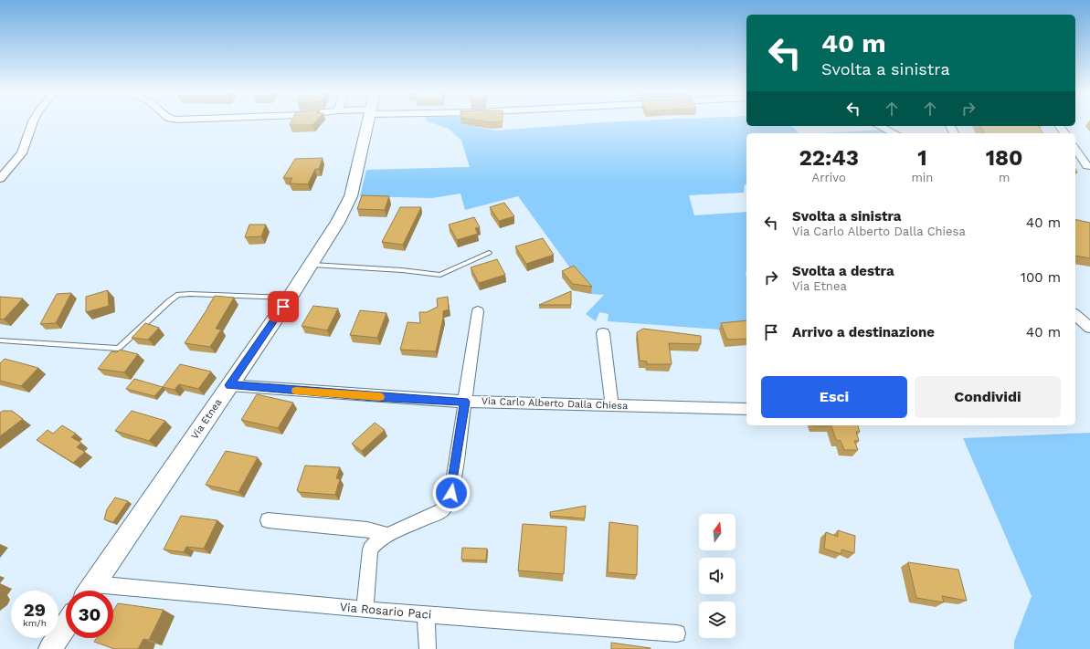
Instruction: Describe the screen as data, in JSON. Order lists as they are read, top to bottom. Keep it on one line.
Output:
{"streets":{"main road":["Via Etnea"],"street":["Via Carlo Alberto Dalla Chiesa","Via Rosario Paci"]},"crossings":[["Via Carlo Alberto Dalla Chiesa","Via Etnea"]],"north":"top","page":{"turn":["40 m","Svolta a sinistra"],"eta":["22:43","Arrivo","1","min","180","m"],"list":[{"name":"Svolta a sinistra","note":"Via Carlo Alberto Dalla Chiesa","value":"40 m"},{"name":"Svolta a destra","note":"Via Etnea","value":"100 m"},{"name":"Arrivo a destinazione","value":"40 m"}],"buttons":["Esci","Condividi"],"speed":"29 km/h","limit":"30"}}
